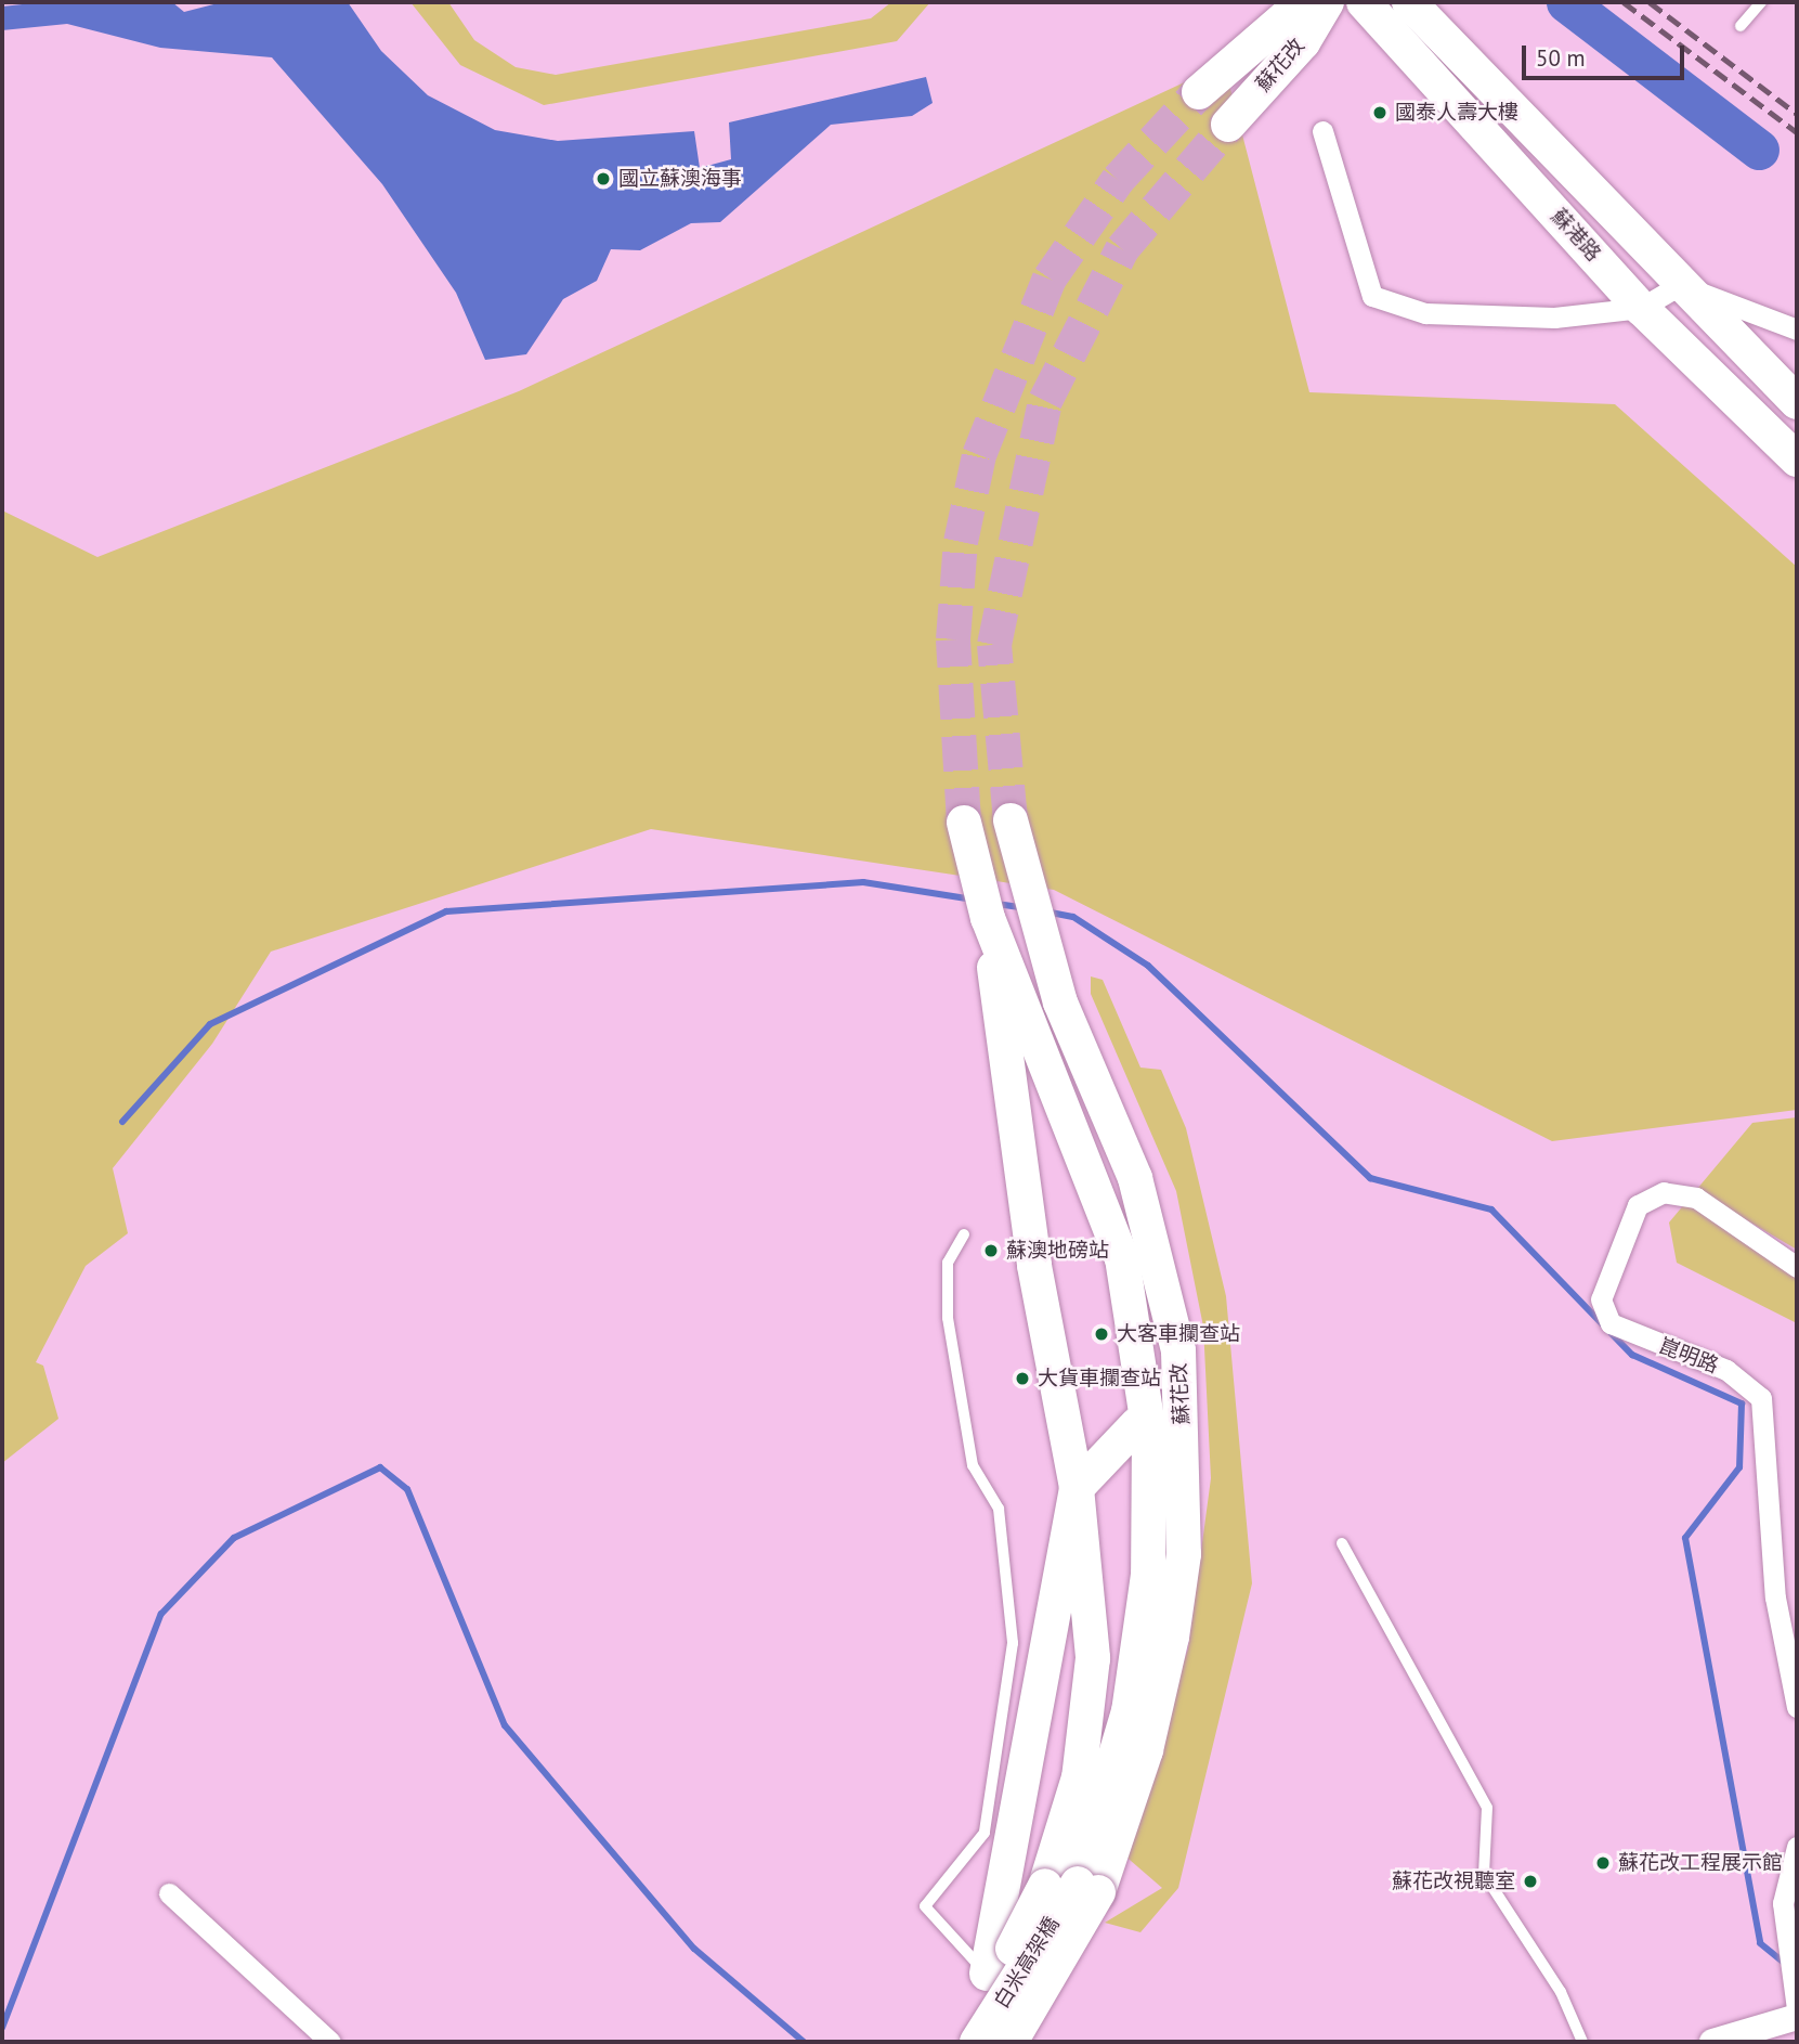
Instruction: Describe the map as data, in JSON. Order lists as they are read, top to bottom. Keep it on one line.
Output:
{"streets":{"main road":["蘇花改","蘇港路","白米高架橋"],"street":["崑明路"]},"crossings":[["蘇花改","白米高架橋"]],"places":["國泰人壽大樓","國立蘇澳海事","蘇澳地磅站","大客車攔查站","大貨車攔查站","蘇花改工程展示館","蘇花改視聽室"],"scale_bar":"50 m"}
